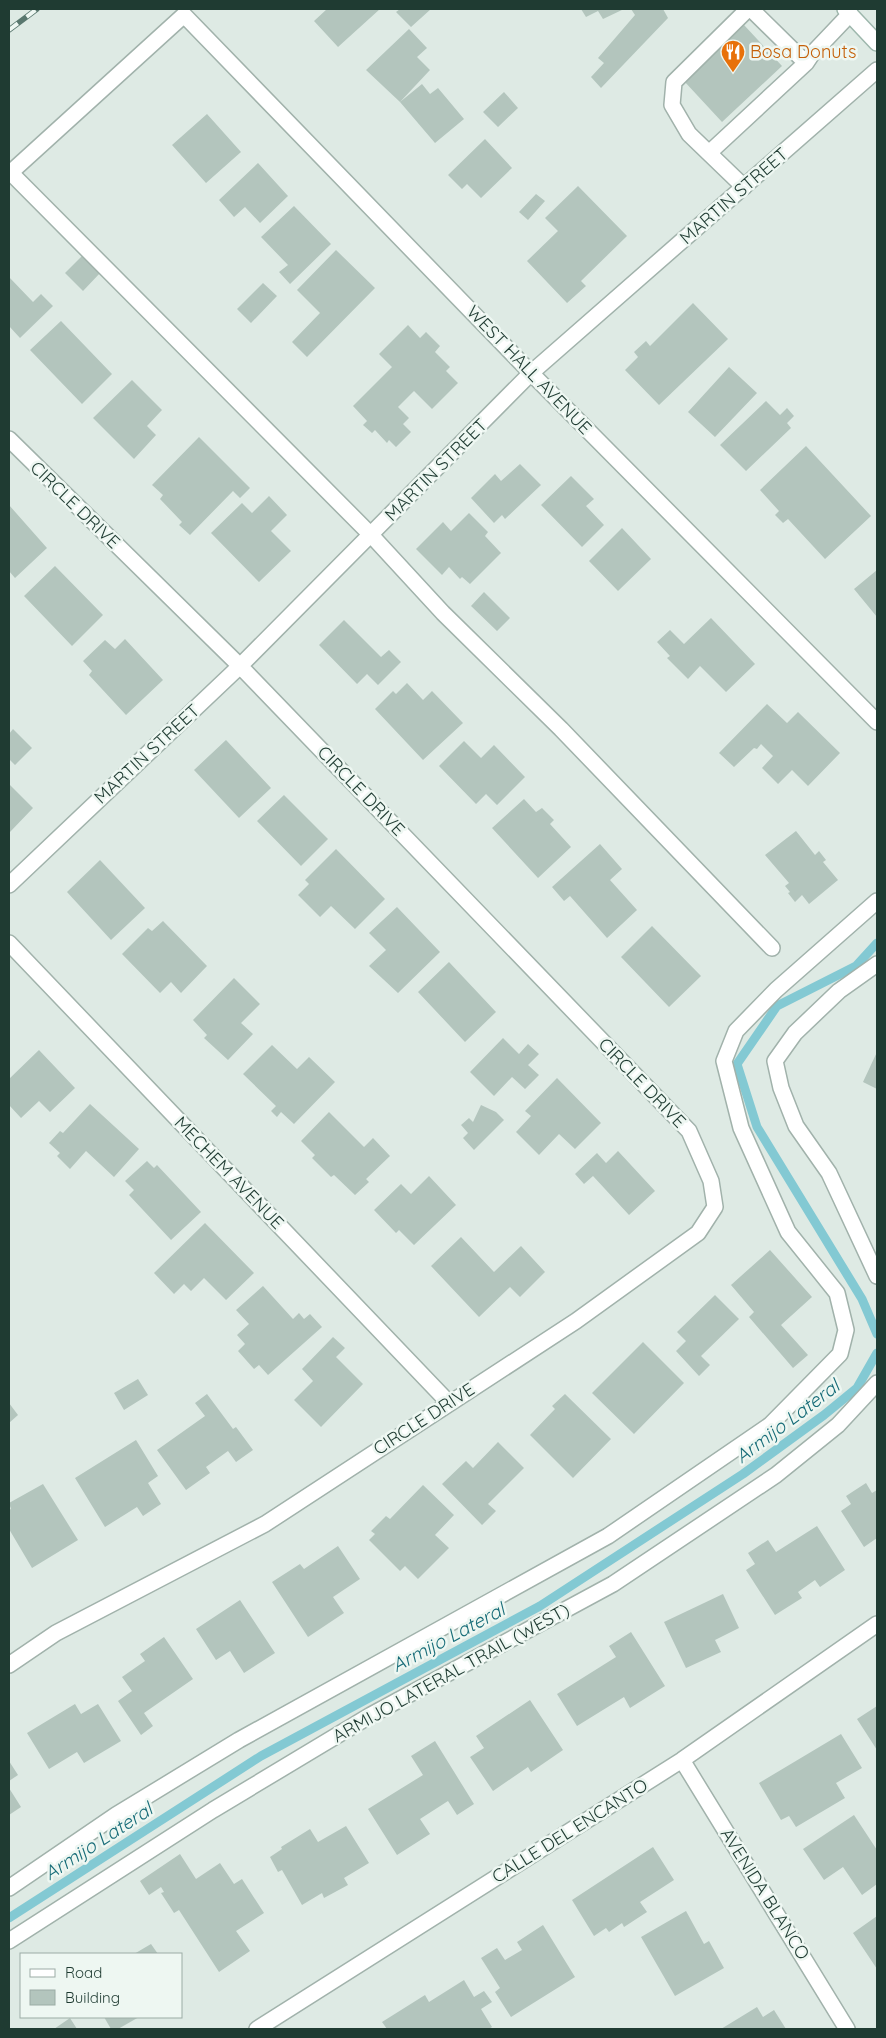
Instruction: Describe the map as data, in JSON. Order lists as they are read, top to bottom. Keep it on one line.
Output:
{"streets":{"street":["MARTIN STREET","WEST HALL AVENUE","CIRCLE DRIVE","MECHEM AVENUE","ARMIJO LATERAL TRAIL (WEST)","CALLE DEL ENCANTO","AVENIDA BLANCO"]},"crossings":[["MARTIN STREET","WEST HALL AVENUE"],["MARTIN STREET","CIRCLE DRIVE"],["CIRCLE DRIVE","MECHEM AVENUE"],["CALLE DEL ENCANTO","AVENIDA BLANCO"]],"water":["Armijo Lateral"],"places":{"restaurant":["Bosa Donuts"]},"legend":["Road","Building"]}
